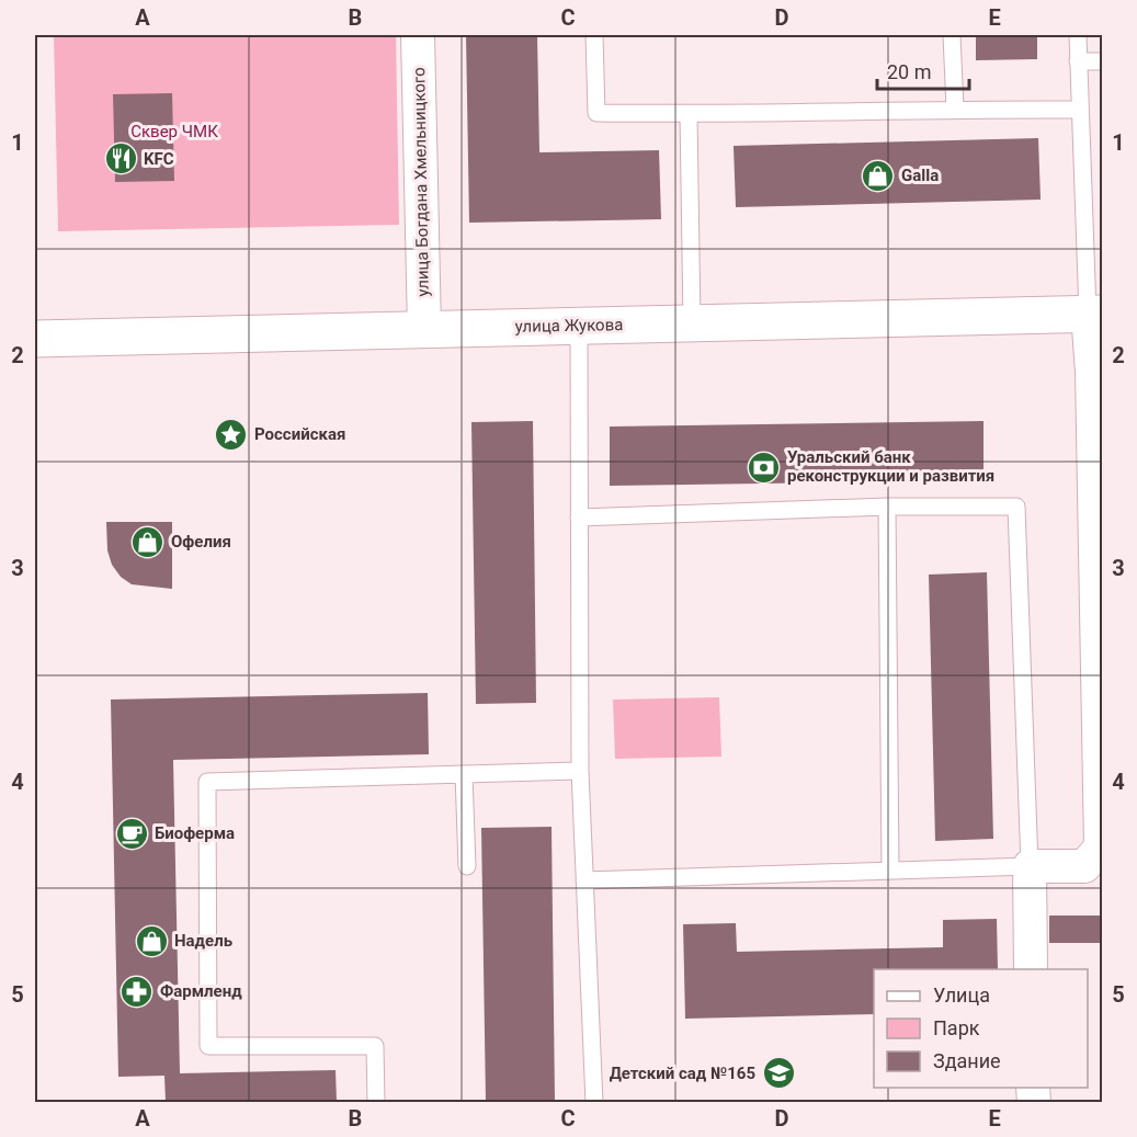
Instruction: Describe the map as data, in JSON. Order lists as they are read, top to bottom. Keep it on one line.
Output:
{"streets":{"main road":["улица Жукова"],"street":["улица Богдана Хмельницкого"]},"crossings":[["улица Богдана Хмельницкого","улица Жукова"]],"parks":["Сквер ЧМК"],"places":{"restaurant":["KFC"],"shop":["Galla","Офелия","Надель"],"place":["Российская"],"bank":["Уральский банк реконструкции и развития"],"cafe":["Биоферма"],"pharmacy":["Фармленд"],"school or university":["Детский сад №165"]},"legend":["Улица","Парк","Здание"],"scale_bar":"20 m","grid":{"columns":["A","B","C","D","E"],"rows":["1","2","3","4","5"]}}
